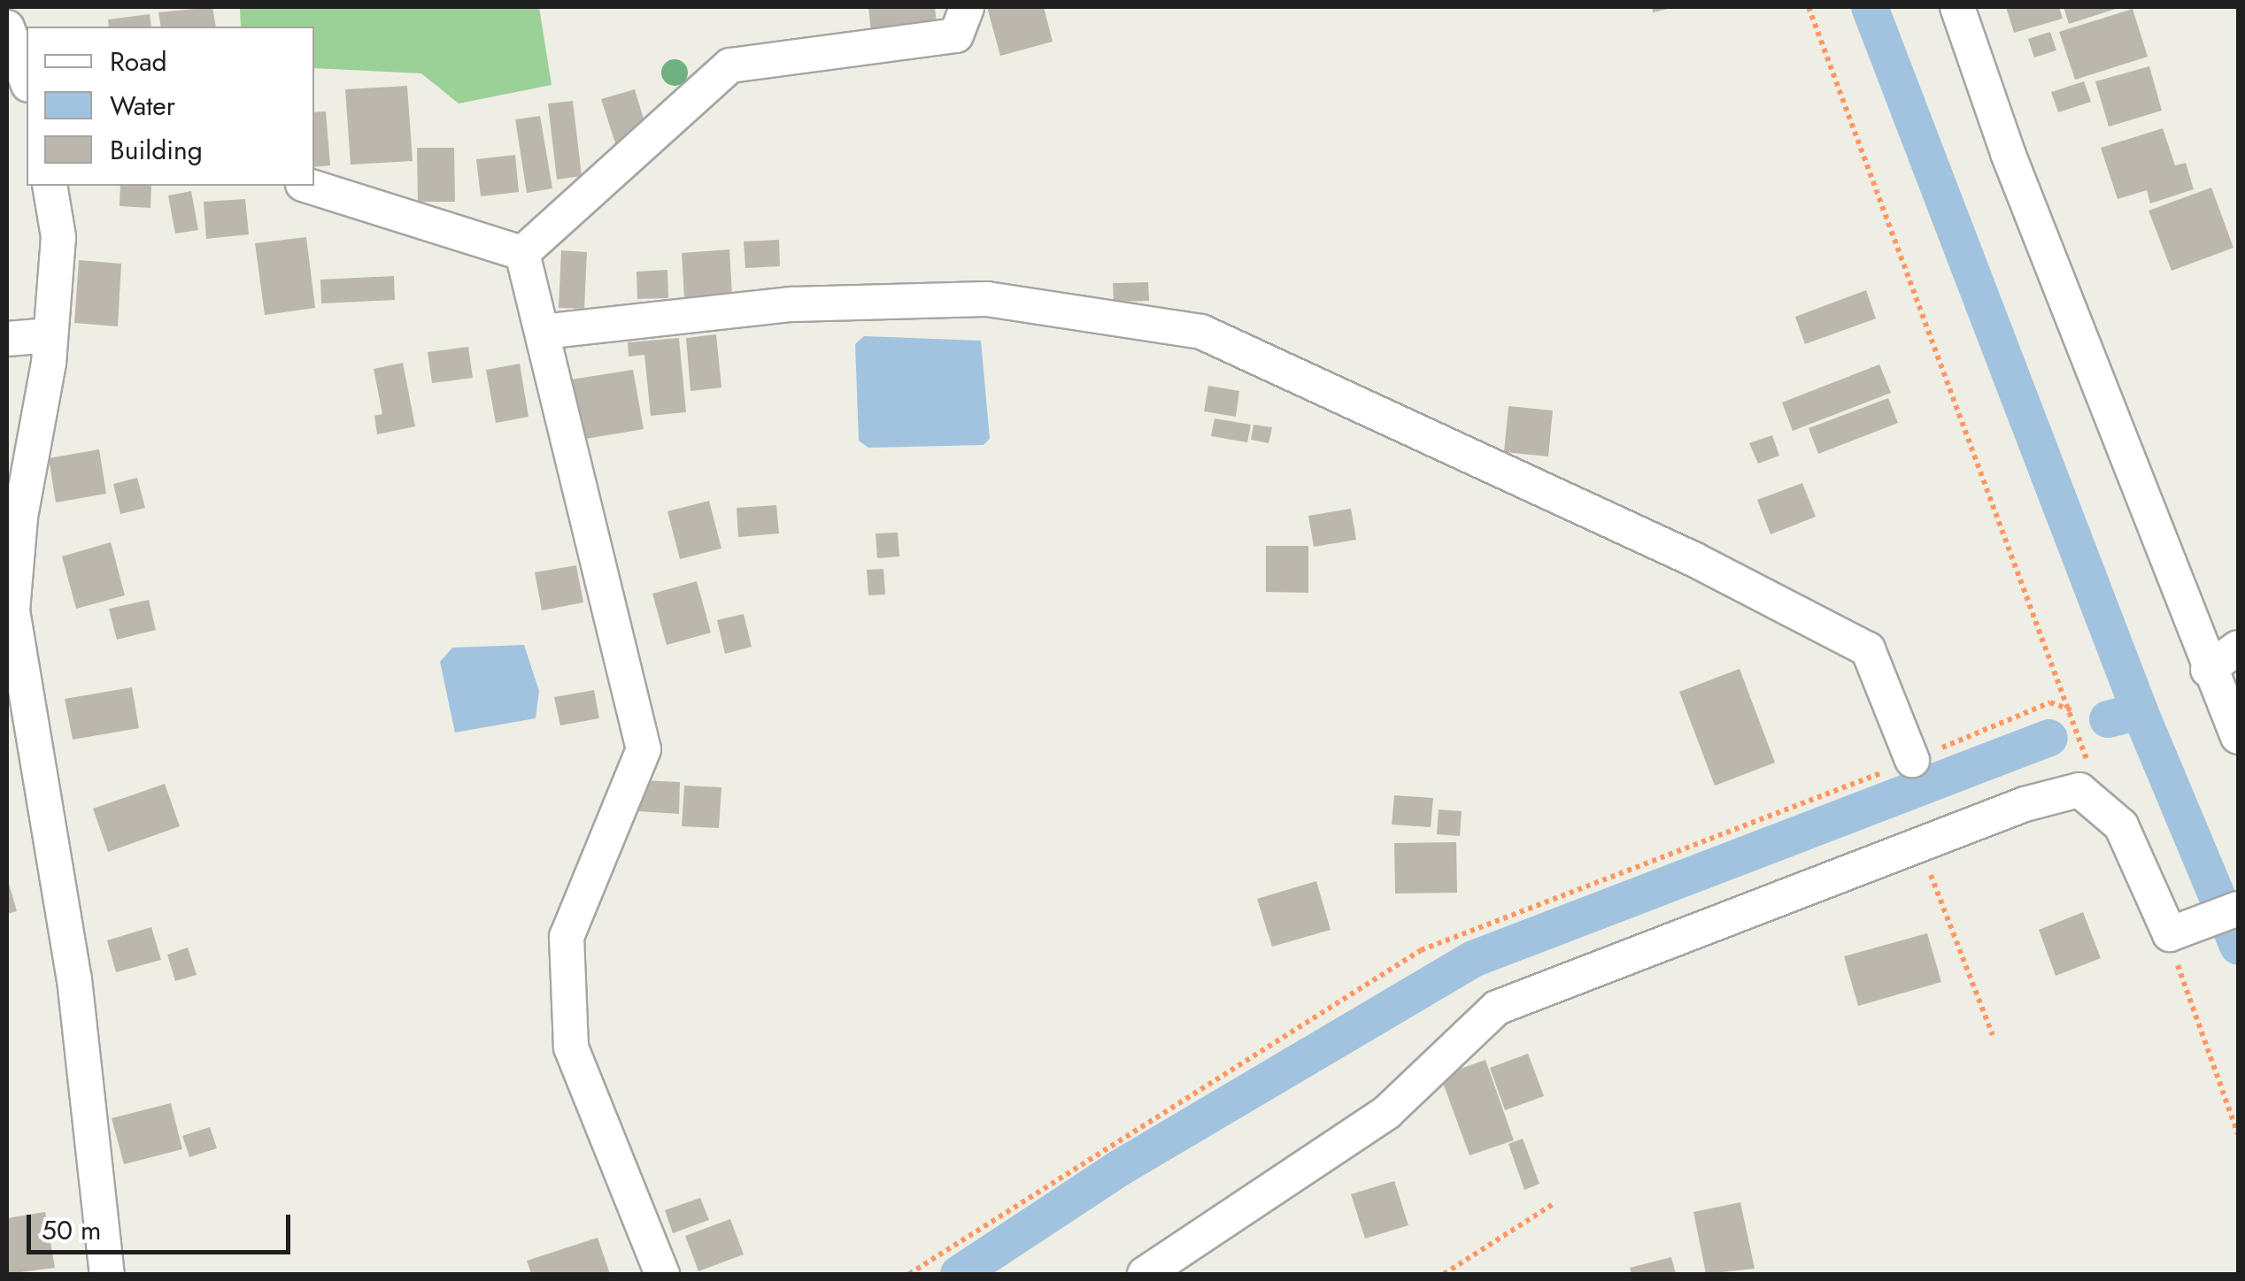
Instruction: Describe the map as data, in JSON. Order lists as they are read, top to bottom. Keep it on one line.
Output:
{"legend":["Road","Water","Building"],"scale_bar":"50 m"}
